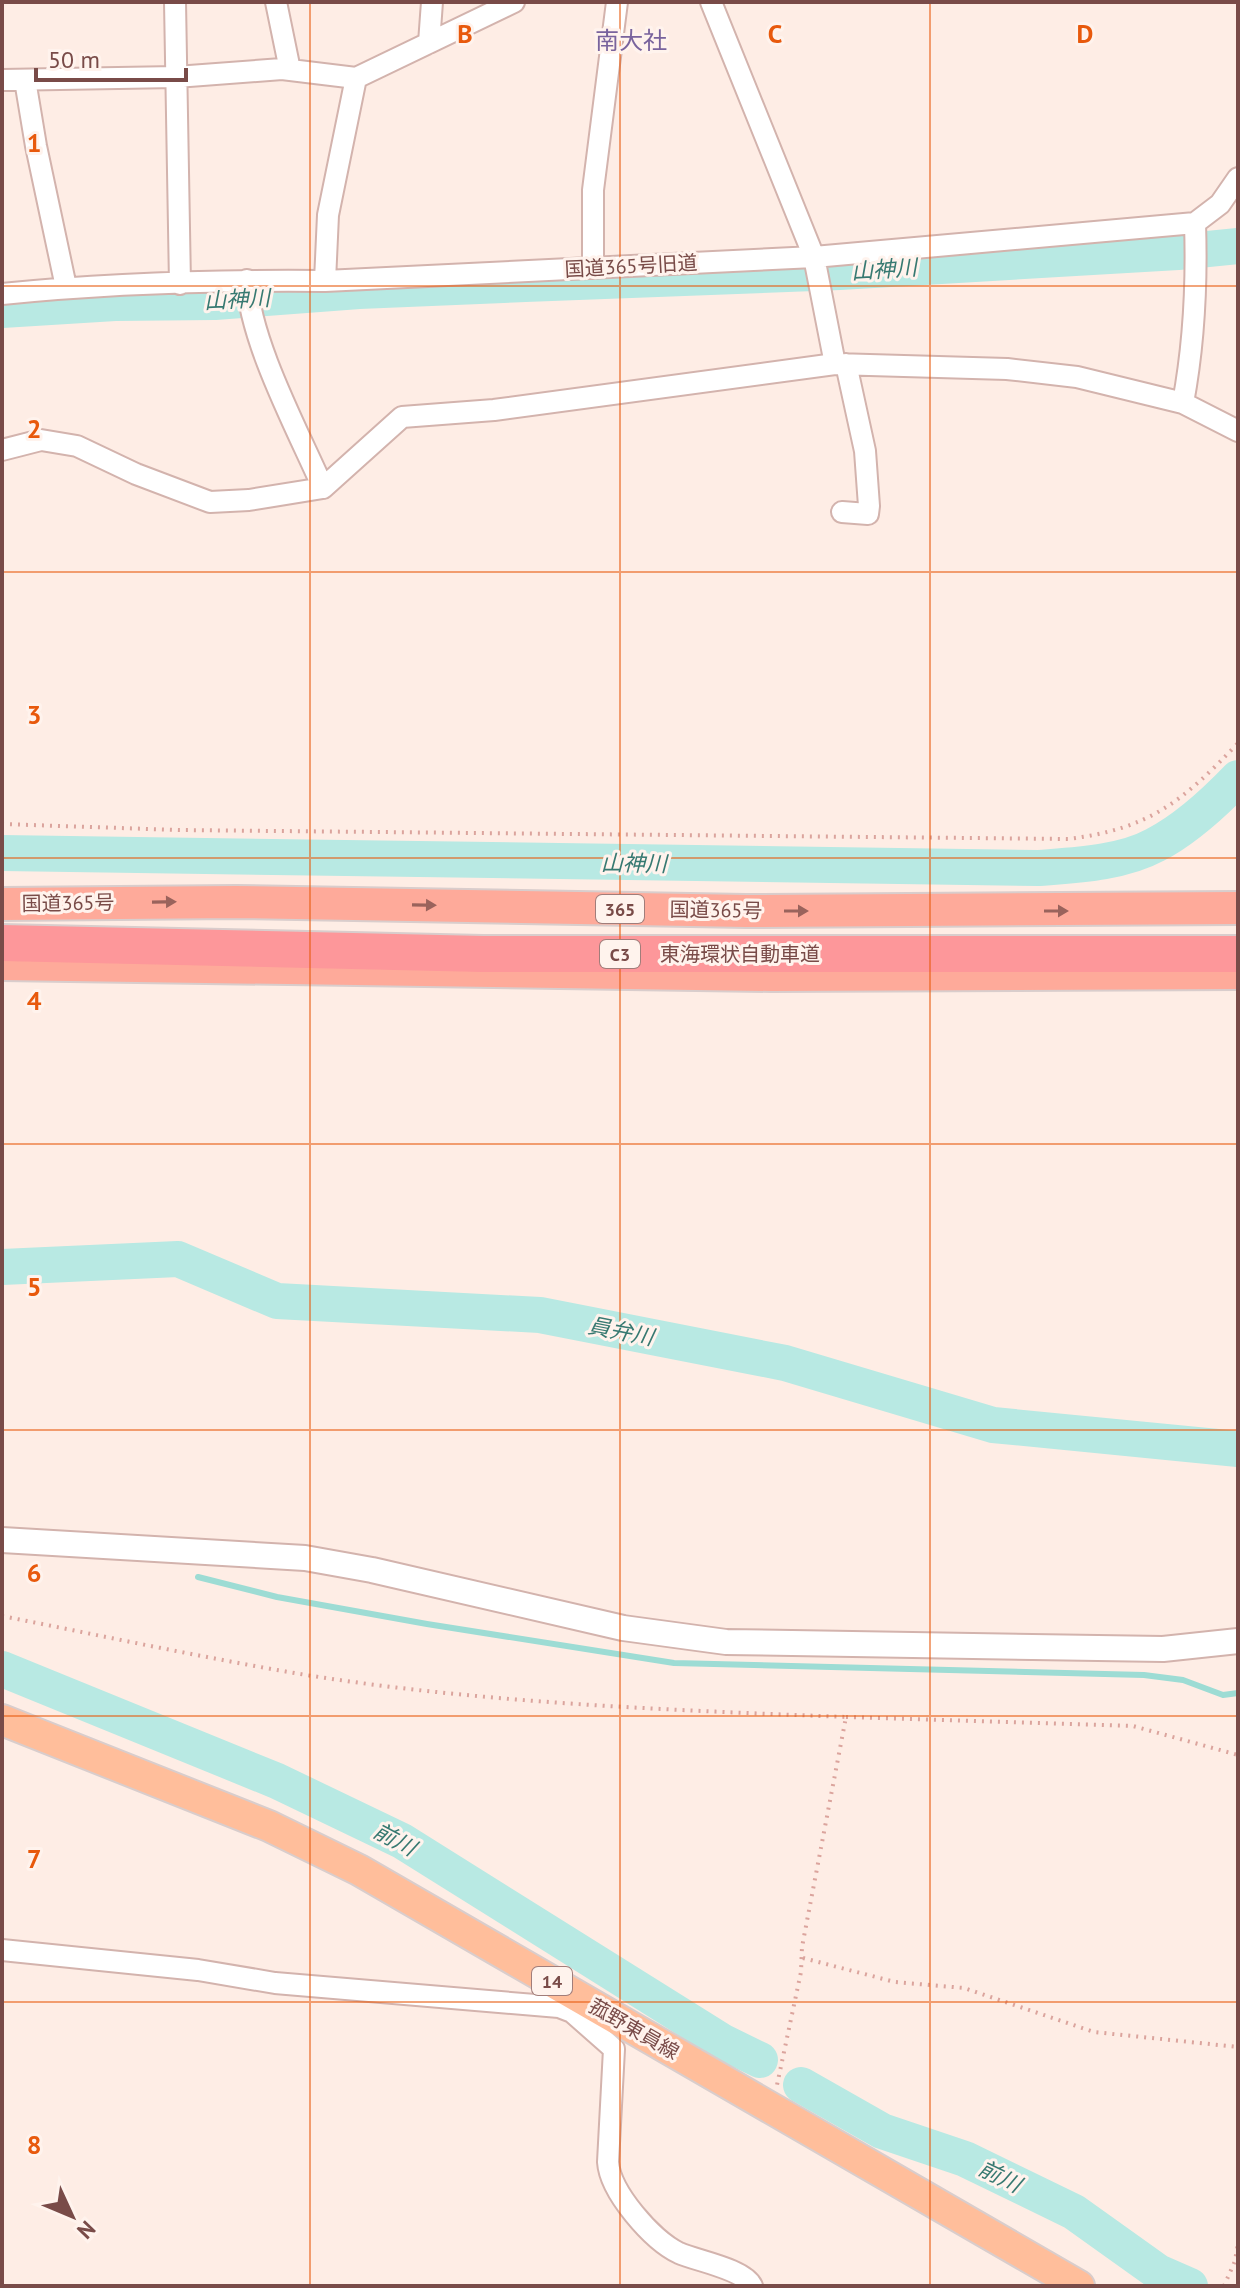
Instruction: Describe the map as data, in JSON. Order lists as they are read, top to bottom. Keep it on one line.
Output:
{"streets":{"highway":["国道365号","365","C3","東海環状自動車道"],"main road":["14","菰野東員線"],"street":["国道365号旧道"]},"districts":["南大社"],"water":["山神川","員弁川","前川"],"scale_bar":"50 m","north":"bottom right","grid":{"columns":["B","C","D"],"rows":["1","2","3","4","5","6","7","8"]}}
